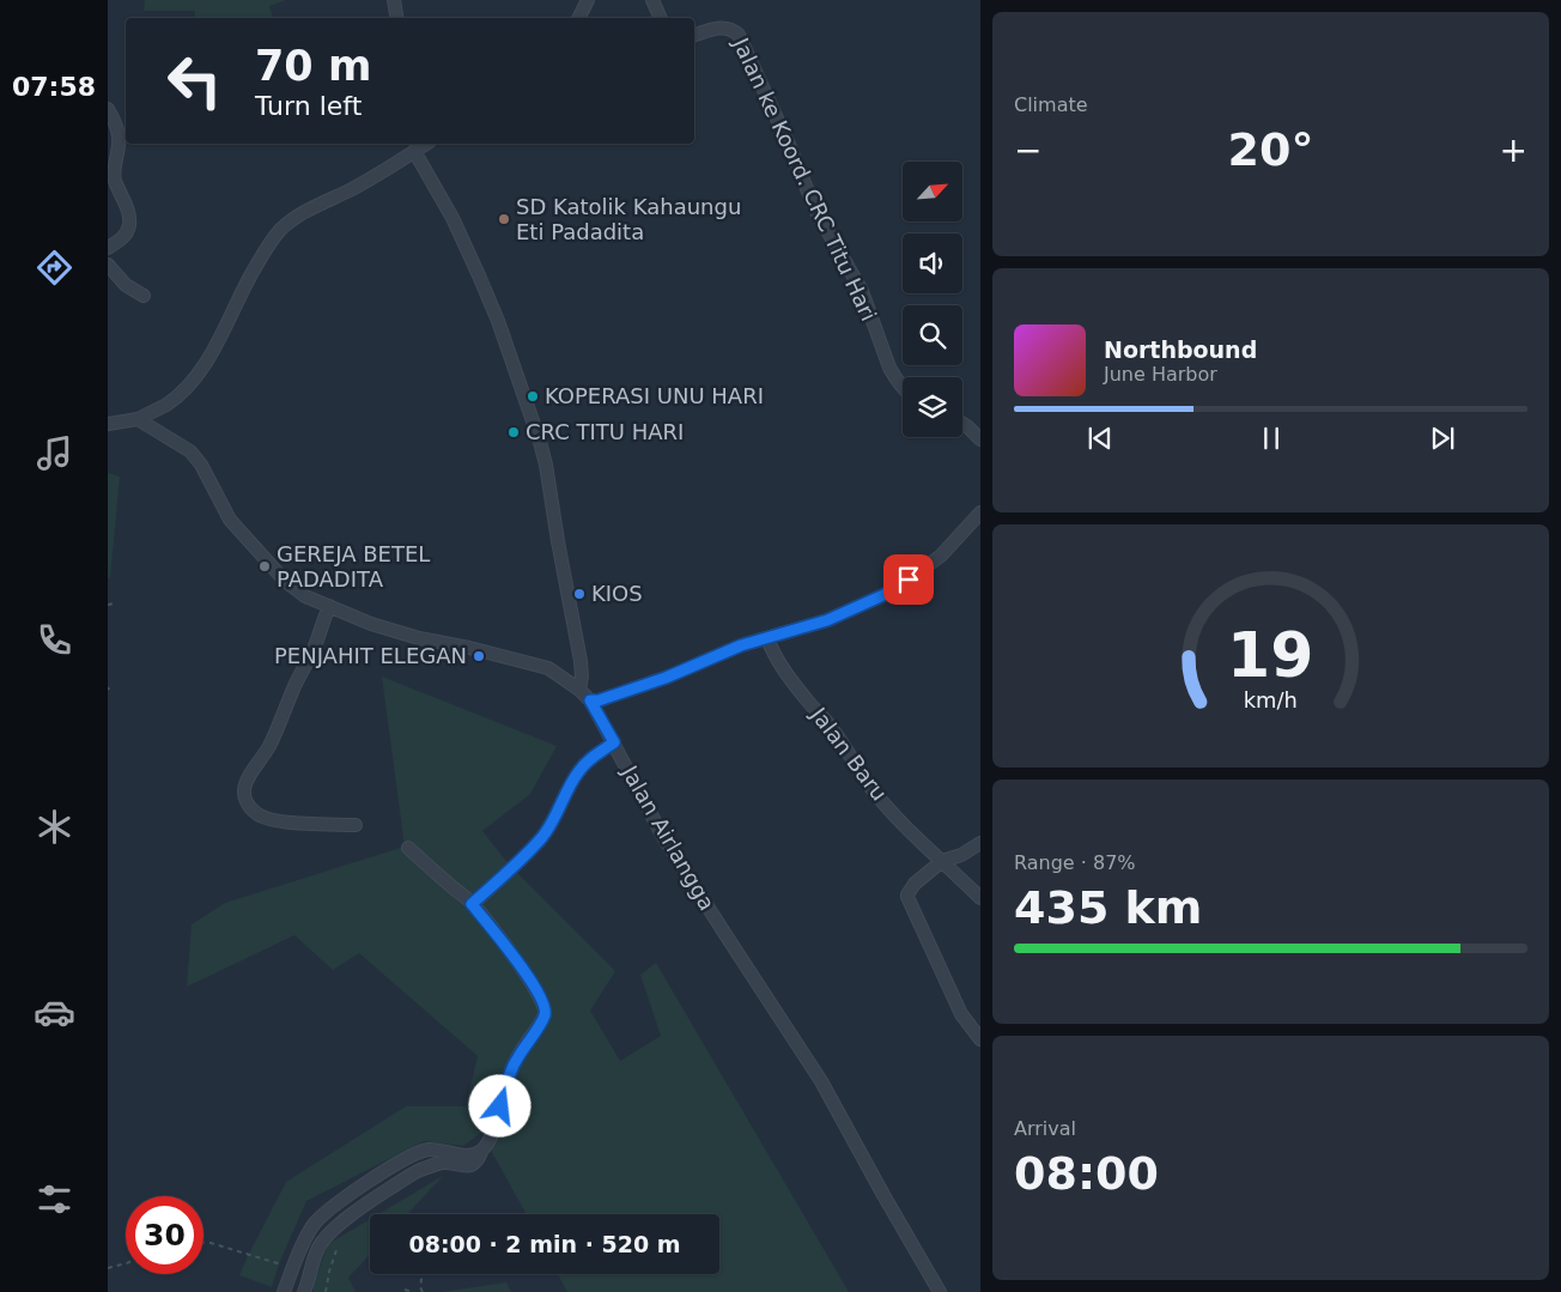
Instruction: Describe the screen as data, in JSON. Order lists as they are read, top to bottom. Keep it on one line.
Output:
{"streets":{"street":["Jalan ke Koord. CRC Titu Hari","Jalan Baru","Jalan Airlangga"]},"places":["SD Katolik Kahaungu Eti Padadita","KOPERASI UNU HARI","CRC TITU HARI","GEREJA BETEL PADADITA","KIOS","PENJAHIT ELEGAN"],"north":"top right","page":{"tabs":"07:58","tile":["Climate",["Range · 87%","435 km"],["Arrival","08:00"]],"turn":["70 m","Turn left"],"heat":["−","20°","+"],"song":["Northbound","June Harbor"],"limit":"30","trip":"08:00 · 2 min · 520 m","gauge":["19","km/h"]}}
